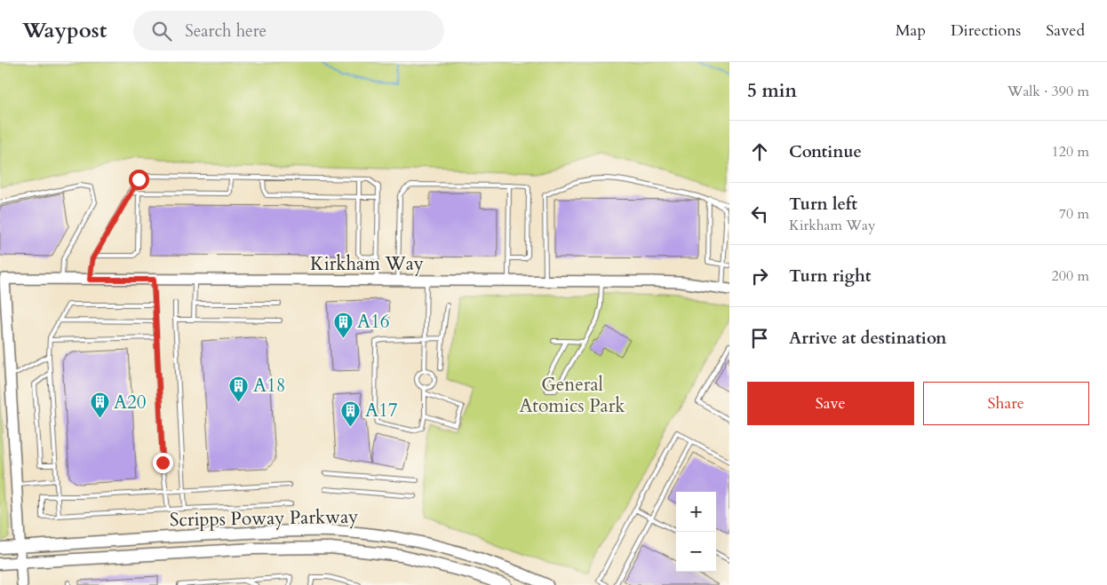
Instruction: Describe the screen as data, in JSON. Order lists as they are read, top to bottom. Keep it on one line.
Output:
{"streets":{"main road":["Kirkham Way","Scripps Poway Parkway"]},"parks":["General Atomics Park"],"places":{"building":["A16","A18","A20","A17"]},"page":{"header":"Waypost","search":"Search here","nav":["Map","Directions","Saved"],"heading":["5 min","Walk · 390 m"],"list":[["Continue","120 m"],["Turn left","Kirkham Way","70 m"],["Turn right","200 m"],"Arrive at destination"],"buttons":["Save","Share"],"map_buttons":["+","−"]}}
